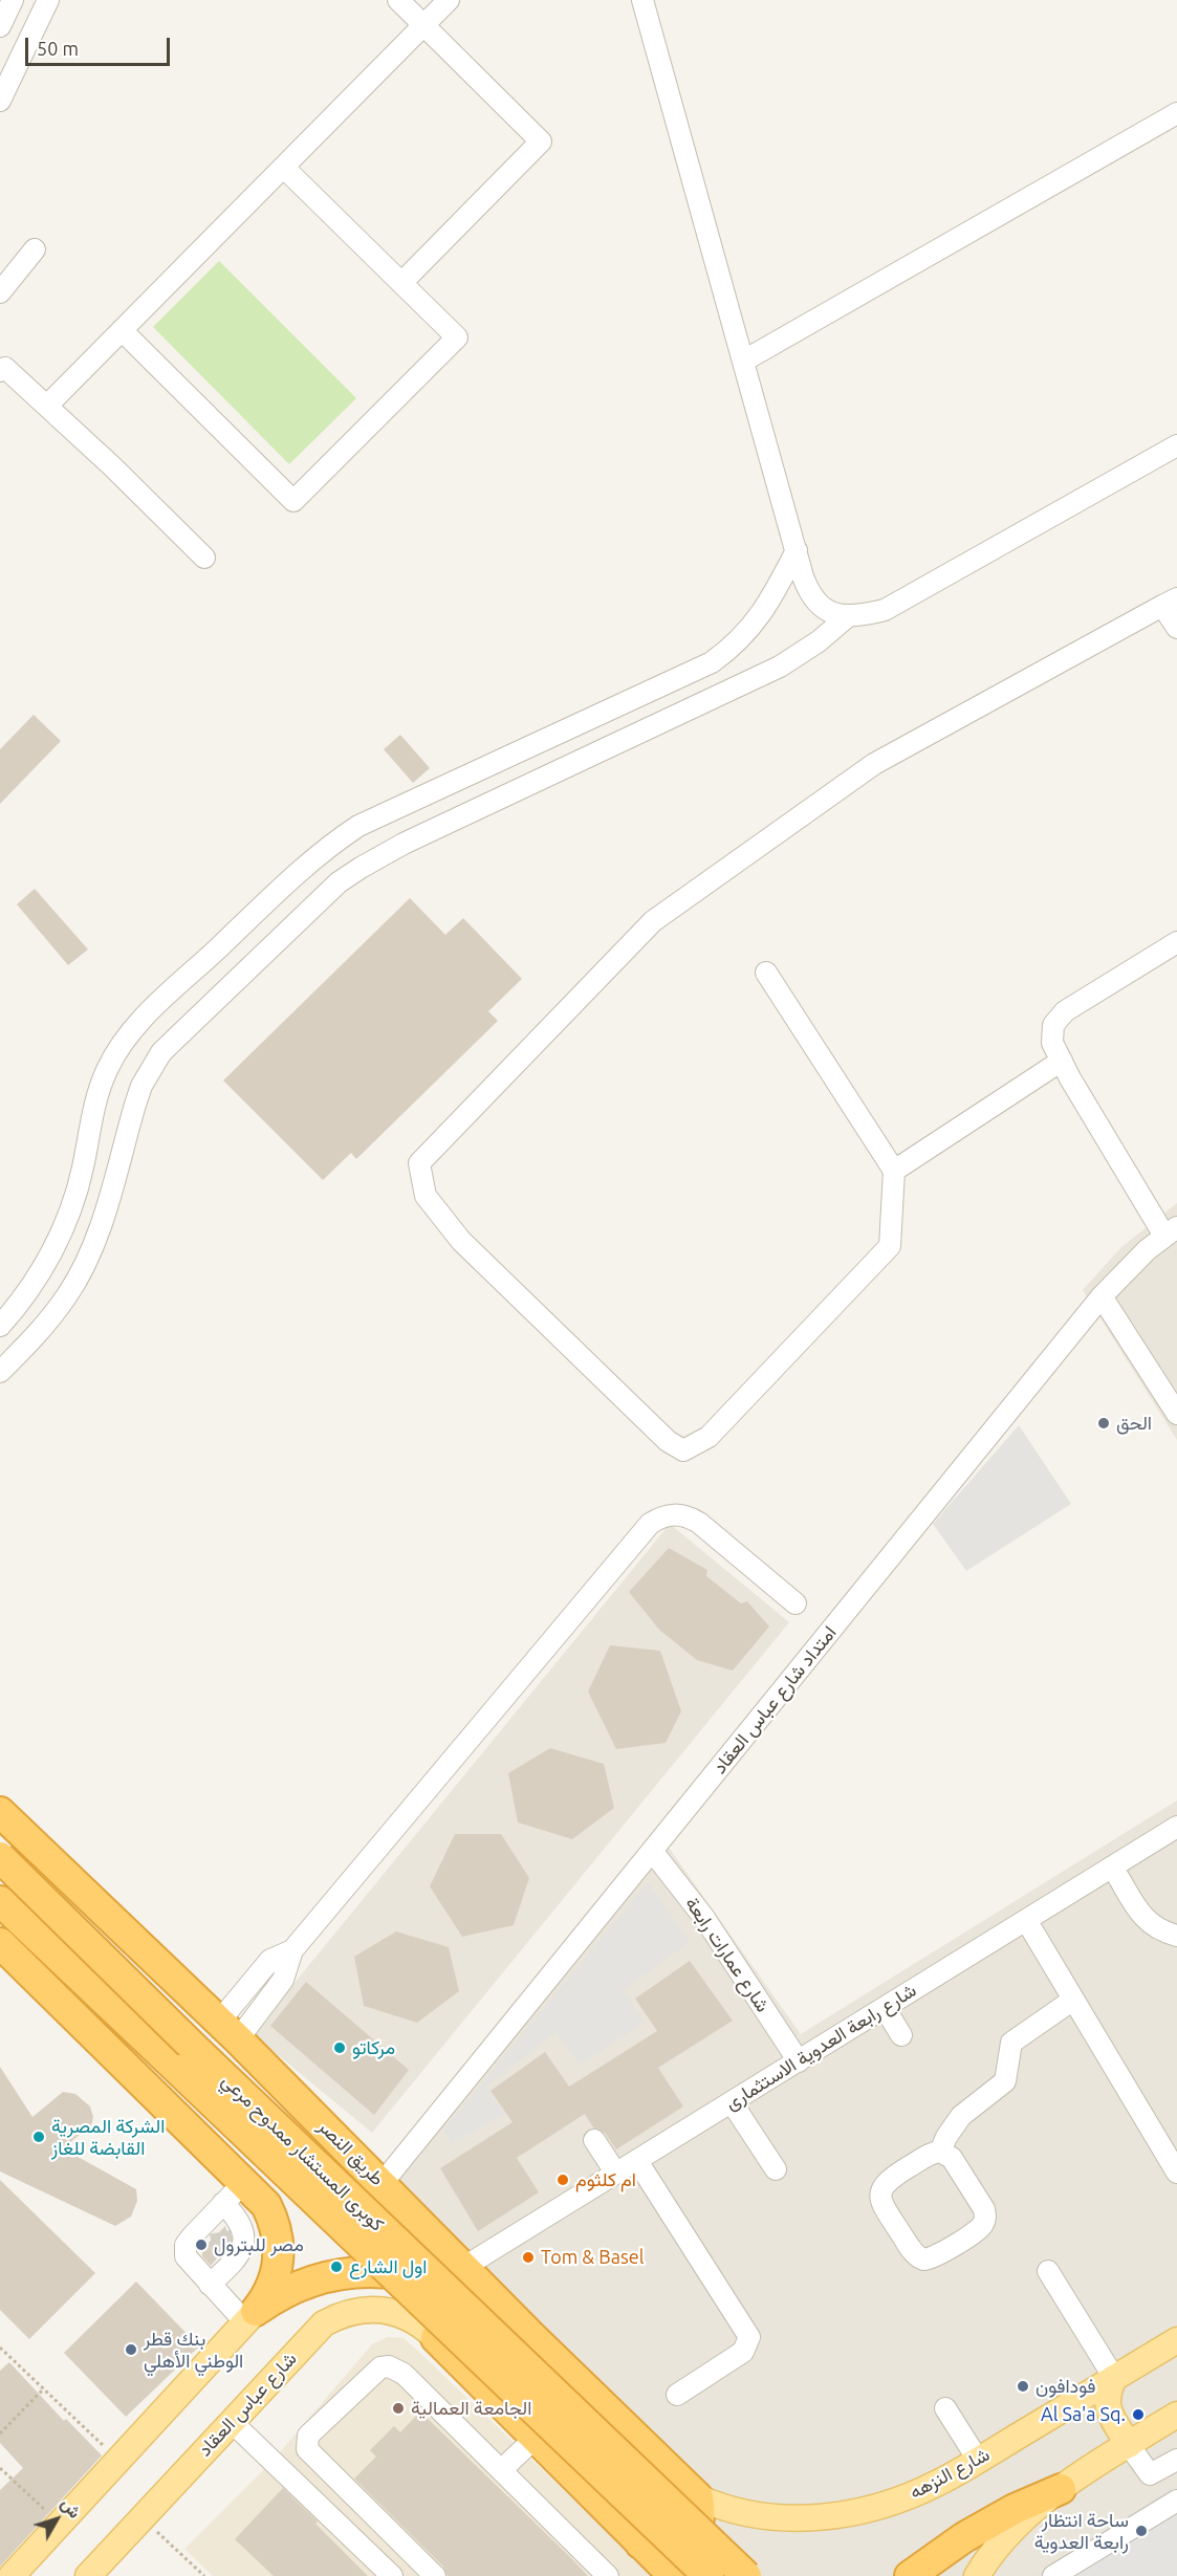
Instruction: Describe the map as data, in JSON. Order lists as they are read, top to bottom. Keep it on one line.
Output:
{"streets":{"highway":["كوبرى المستشار ممدوح مرعي","طريق النصر"],"main road":["شارع عباس العقاد","شارع النزهه"],"street":["امتداد شارع عباس العقاد","شارع عمارات رابعة","شارع رابعة العدوية الاستثمارى"]},"crossings":[["امتداد شارع عباس العقاد","شارع عمارات رابعة"],["امتداد شارع عباس العقاد","طريق النصر"],["شارع عمارات رابعة","شارع رابعة العدوية الاستثمارى"],["شارع رابعة العدوية الاستثمارى","طريق النصر"],["طريق النصر","شارع النزهه"]],"places":["الحق","مركاتو","الشركة المصرية القابضة للغاز","ام كلثوم","مصر للبترول","Tom & Basel","اول الشارع","بنك قطر الوطني الأهلي","فودافون","الجامعة العمالية","Al Sa'a Sq.","ساحة انتظار رابعة العدوية"],"scale_bar":"50 m","north":"top right"}
